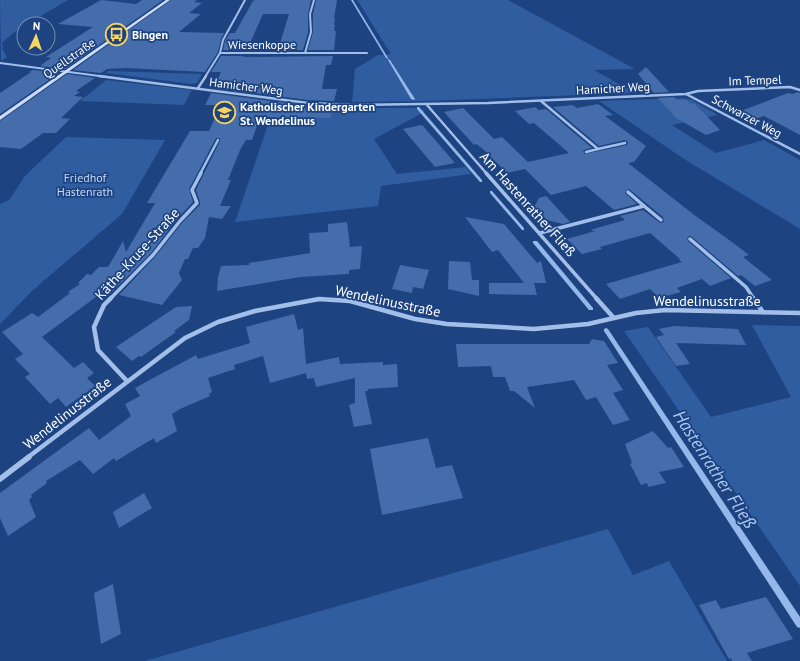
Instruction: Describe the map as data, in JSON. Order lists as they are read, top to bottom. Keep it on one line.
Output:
{"streets":{"main road":["Quellstraße"],"street":["Wiesenkoppe","Im Tempel","Hamicher Weg","Schwarzer Weg","Am Hastenrather Fließ","Käthe-Kruse-Straße","Wendelinusstraße"]},"crossings":[["Quellstraße","Hamicher Weg"],["Im Tempel","Hamicher Weg"],["Im Tempel","Schwarzer Weg"],["Hamicher Weg","Schwarzer Weg"],["Hamicher Weg","Am Hastenrather Fließ"],["Am Hastenrather Fließ","Wendelinusstraße"],["Käthe-Kruse-Straße","Wendelinusstraße"]],"water":["Hastenrather Fließ"],"parks":["Friedhof Hastenrath"],"places":{"bus stop":["Bingen"],"school or university":["Katholischer Kindergarten St. Wendelinus"]},"north":"top"}
